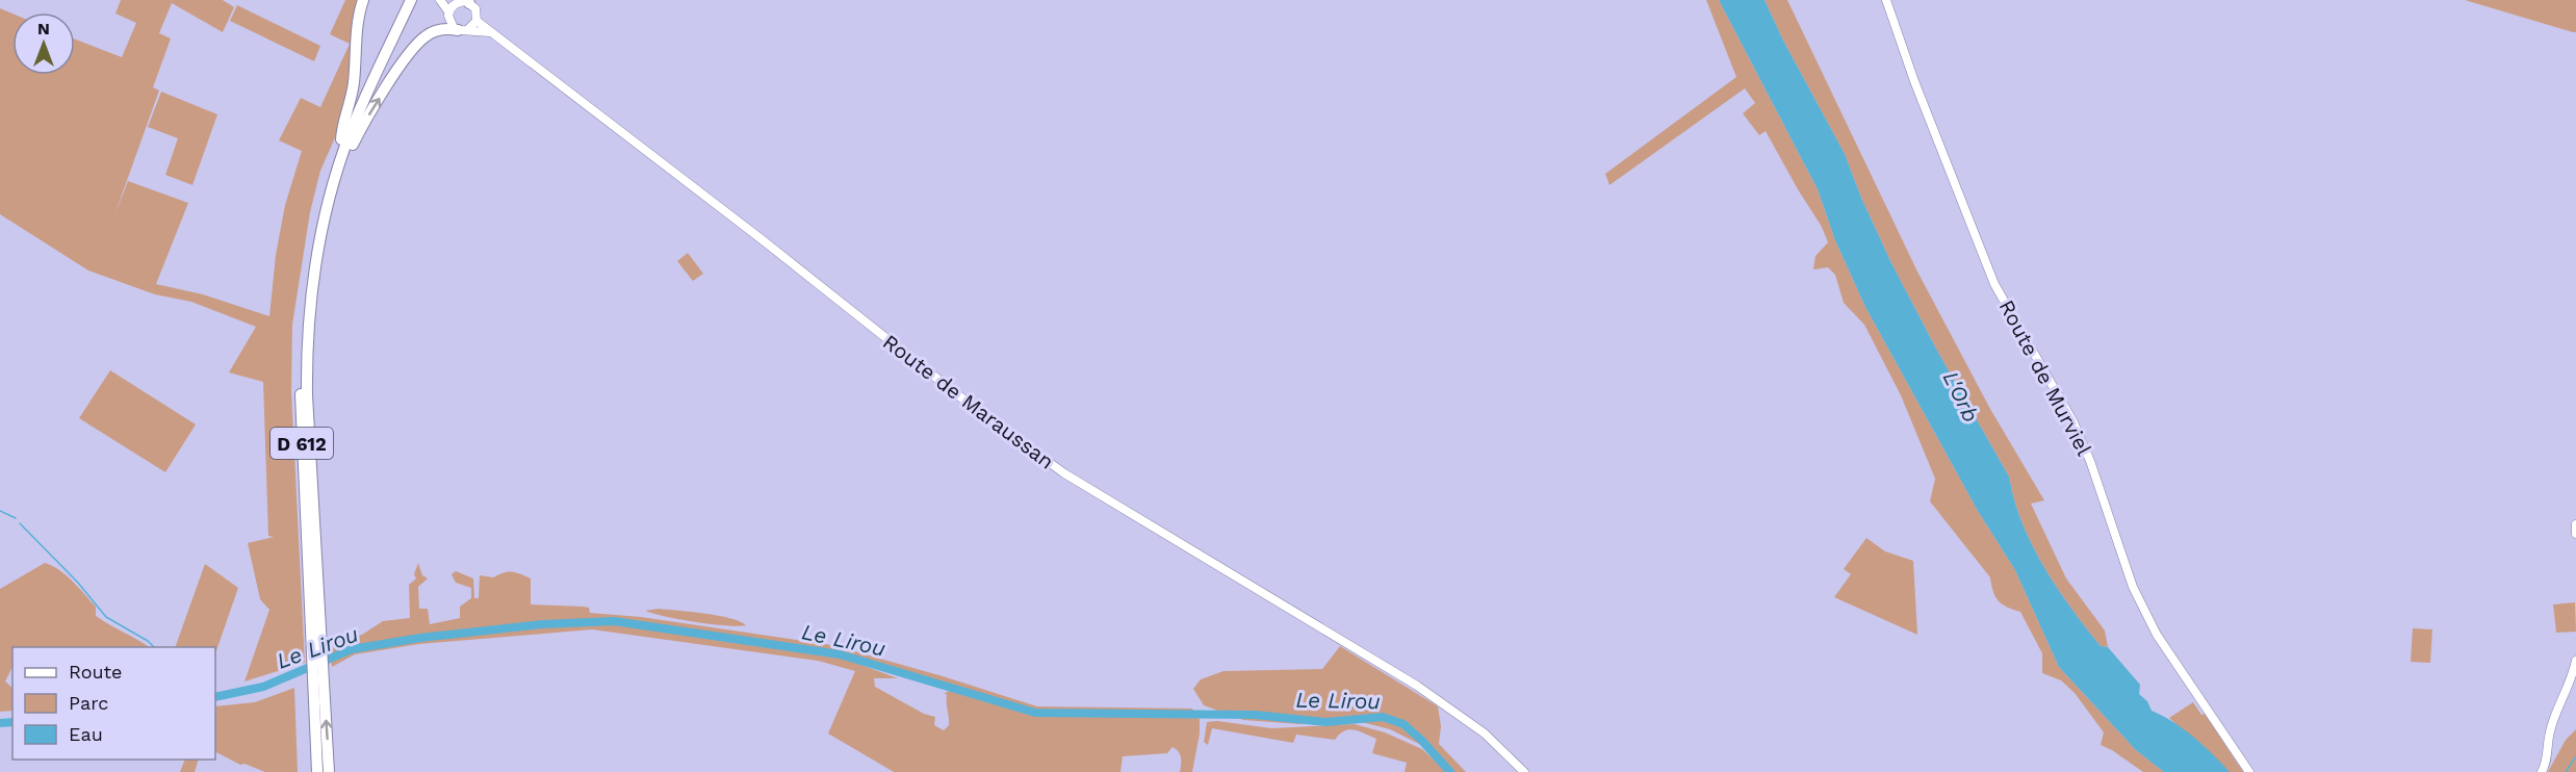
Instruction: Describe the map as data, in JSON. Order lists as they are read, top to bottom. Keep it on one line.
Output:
{"streets":{"highway":["D 612"],"main road":["Route de Murviel","Route de Maraussan"]},"water":["L'Orb","Le Lirou"],"legend":["Route","Parc","Eau"],"north":"top"}
